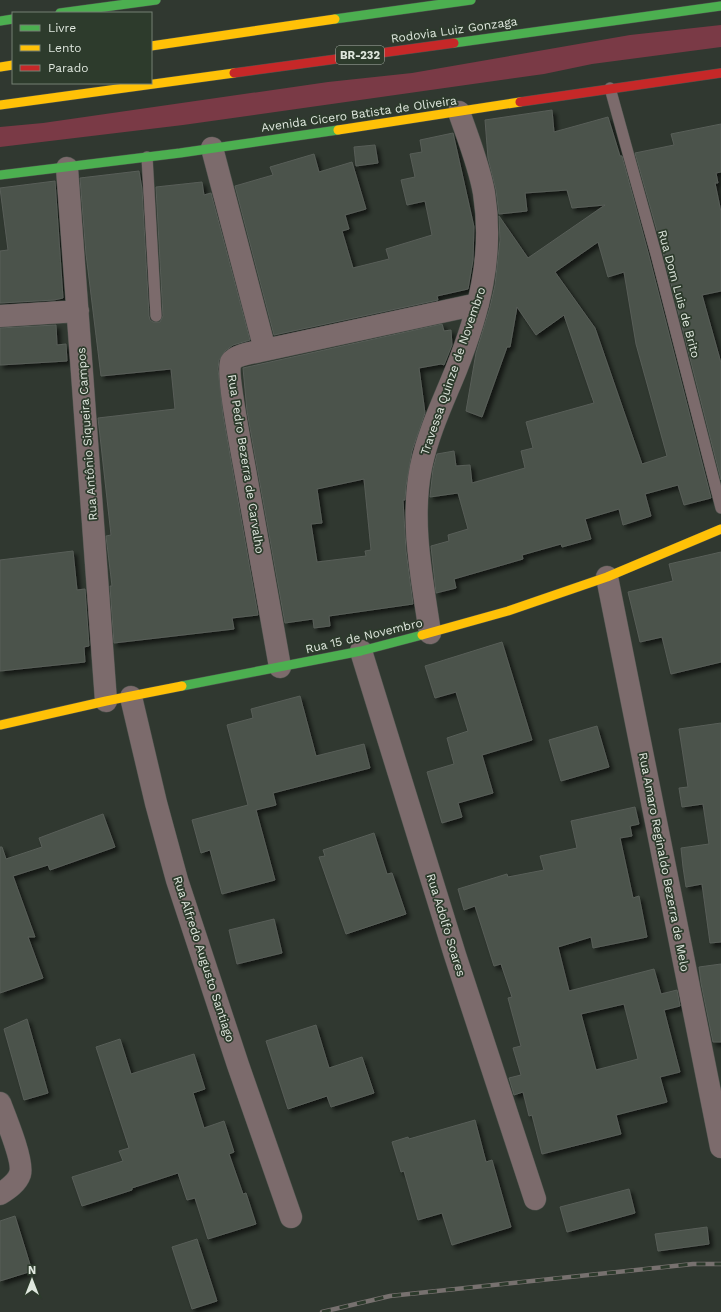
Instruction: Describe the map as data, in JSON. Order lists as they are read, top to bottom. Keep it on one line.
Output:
{"streets":{"main road":["Rodovia Luiz Gonzaga","BR-232","Avenida Cicero Batista de Oliveira","Rua 15 de Novembro"],"street":["Travessa Quinze de Novembro","Rua Antônio Siqueira Campos","Rua Pedro Bezerra de Carvalho","Rua Amaro Reginaldo Bezerra de Melo","Rua Adolfo Soares","Rua Alfredo Augusto Santiago"],"lane":["Rua Dom Luis de Brito"]},"crossings":[["Avenida Cicero Batista de Oliveira","Rua Dom Luis de Brito"],["Avenida Cicero Batista de Oliveira","Travessa Quinze de Novembro"],["Avenida Cicero Batista de Oliveira","Rua Antônio Siqueira Campos"],["Travessa Quinze de Novembro","Rua 15 de Novembro"],["Rua Antônio Siqueira Campos","Rua 15 de Novembro"],["Rua Pedro Bezerra de Carvalho","Rua 15 de Novembro"],["Rua 15 de Novembro","Rua Amaro Reginaldo Bezerra de Melo"],["Rua 15 de Novembro","Rua Adolfo Soares"],["Rua 15 de Novembro","Rua Alfredo Augusto Santiago"]],"legend":["Livre","Lento","Parado"],"north":"top"}
